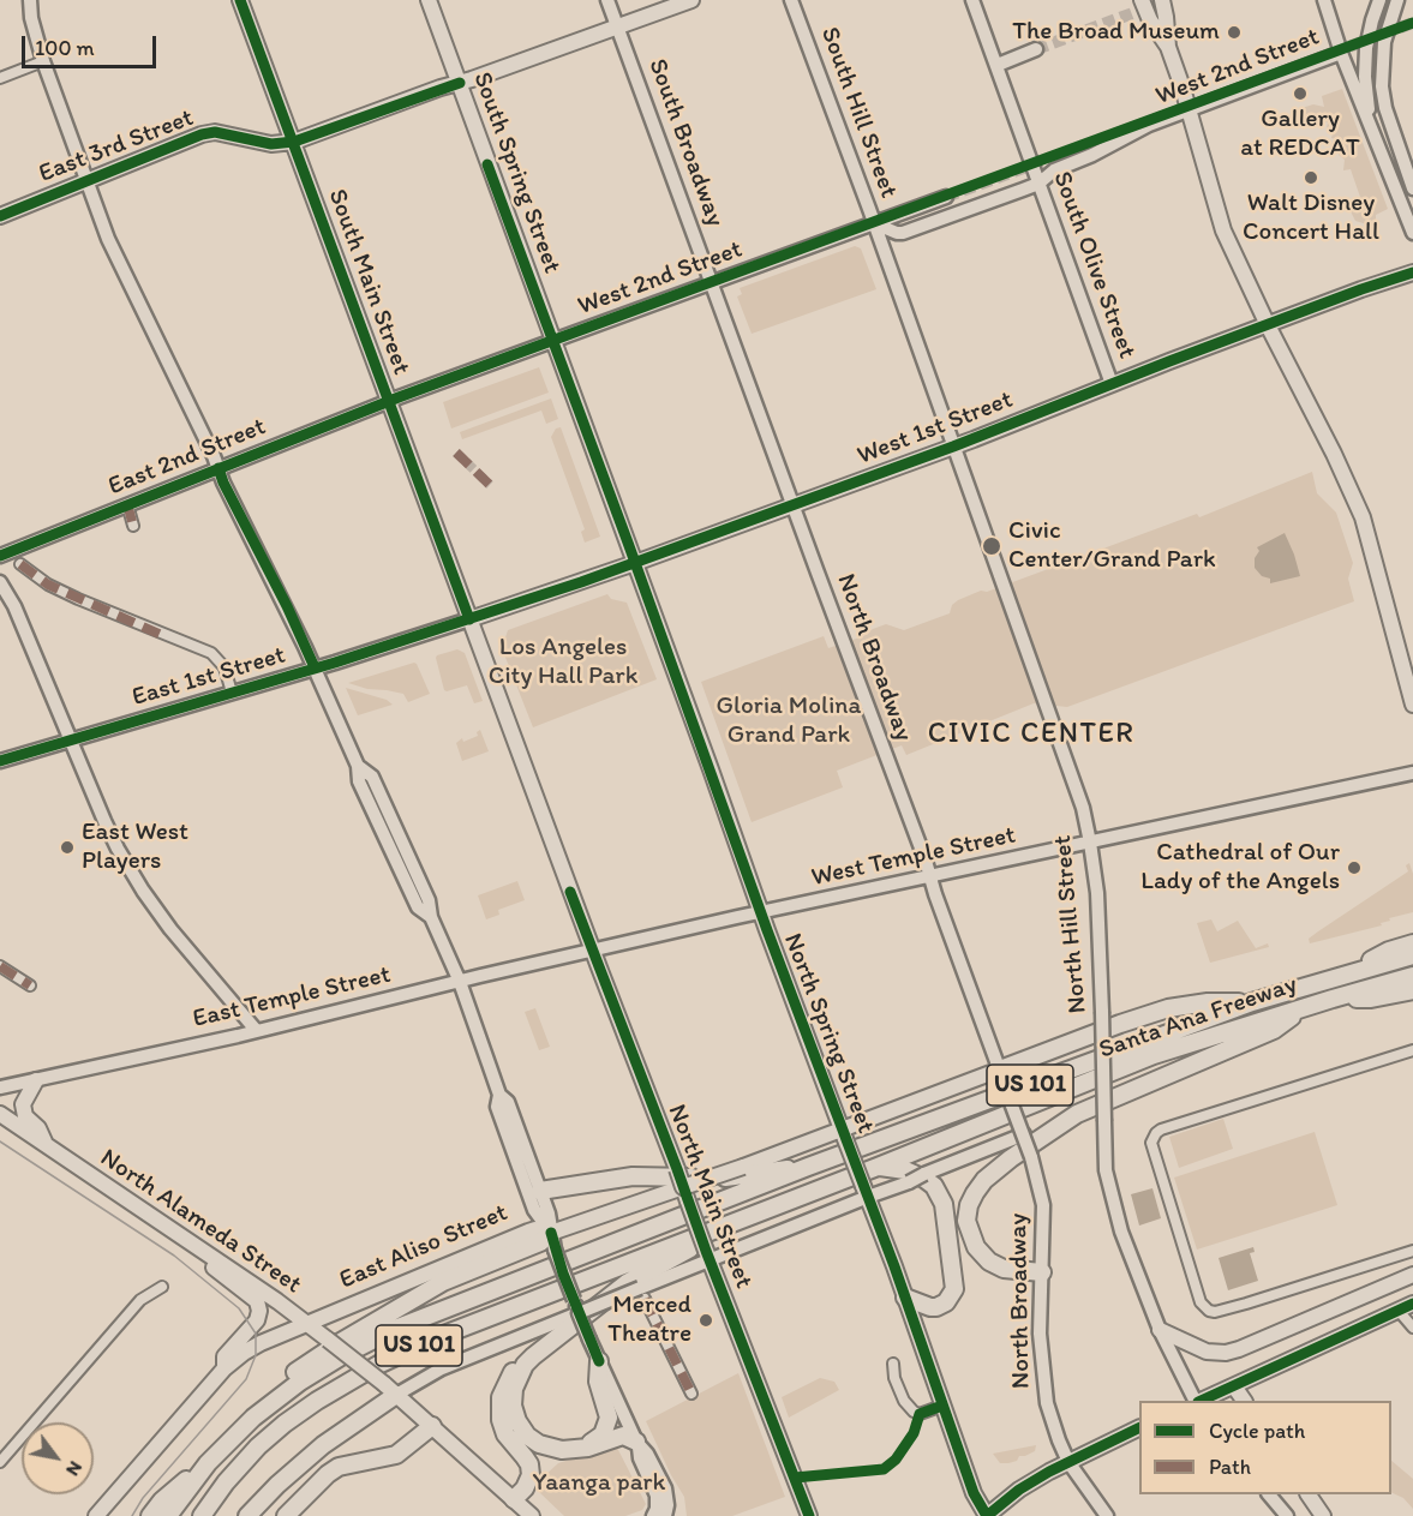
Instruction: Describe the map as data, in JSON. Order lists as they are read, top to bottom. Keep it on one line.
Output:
{"streets":{"highway":["Santa Ana Freeway","US 101"],"main road":["West 2nd Street","South Hill Street","South Broadway","East 3rd Street","South Spring Street","South Olive Street","South Main Street","West 1st Street","East 2nd Street","North Broadway","East 1st Street","West Temple Street","North Hill Street","East Temple Street","North Spring Street","North Main Street","North Alameda Street","East Aliso Street"]},"crossings":[["West 2nd Street","South Hill Street"],["West 2nd Street","South Broadway"],["West 2nd Street","South Spring Street"],["West 2nd Street","South Olive Street"],["West 2nd Street","South Main Street"],["West 2nd Street","East 2nd Street"],["South Hill Street","West 1st Street"],["South Hill Street","North Hill Street"],["South Broadway","West 1st Street"],["South Broadway","North Broadway"],["East 3rd Street","South Main Street"],["South Spring Street","West 1st Street"],["South Spring Street","North Spring Street"],["South Olive Street","West 1st Street"],["South Main Street","West 1st Street"],["South Main Street","East 2nd Street"],["South Main Street","East 1st Street"],["South Main Street","North Main Street"],["West 1st Street","North Broadway"],["West 1st Street","East 1st Street"],["West 1st Street","North Hill Street"],["West 1st Street","North Spring Street"],["West 1st Street","North Main Street"],["North Broadway","West Temple Street"],["North Broadway","East Aliso Street"],["East 1st Street","North Main Street"],["West Temple Street","North Hill Street"],["West Temple Street","East Temple Street"],["West Temple Street","North Spring Street"],["West Temple Street","North Main Street"],["East Temple Street","North Main Street"],["Santa Ana Freeway","US 101"],["North Spring Street","East Aliso Street"],["North Main Street","East Aliso Street"],["North Alameda Street","East Aliso Street"]],"districts":["CIVIC CENTER"],"parks":["Los Angeles City Hall Park","Gloria Molina Grand Park","Yaanga park"],"places":["The Broad Museum","Gallery at REDCAT","Walt Disney Concert Hall","Civic Center/Grand Park","East West Players","Cathedral of Our Lady of the Angels","Merced Theatre"],"legend":["Cycle path","Path"],"scale_bar":"100 m","north":"bottom right"}
